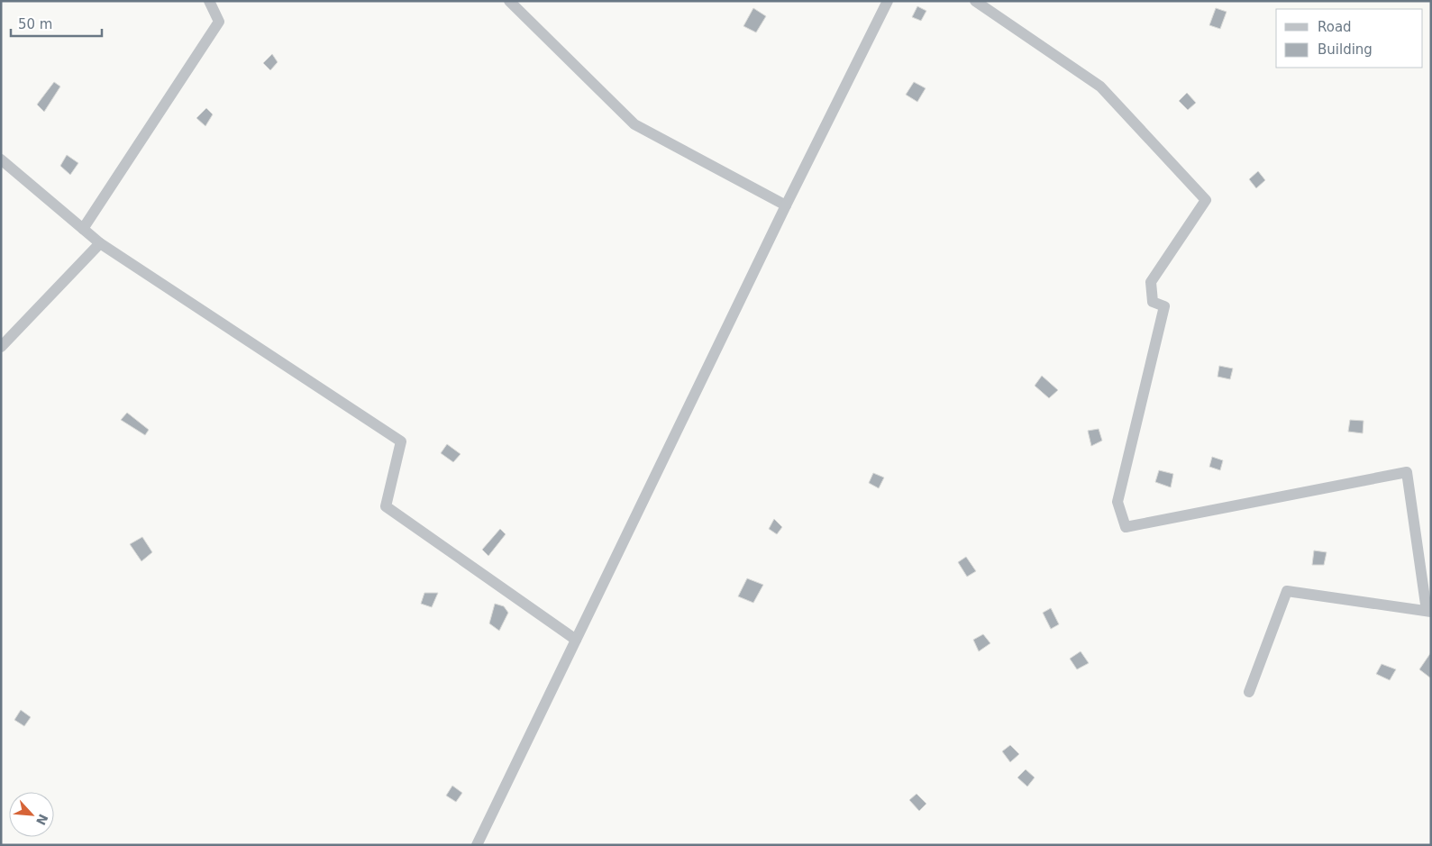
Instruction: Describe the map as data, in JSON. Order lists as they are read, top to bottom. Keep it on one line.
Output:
{"legend":["Road","Building"],"scale_bar":"50 m","north":"bottom right"}
